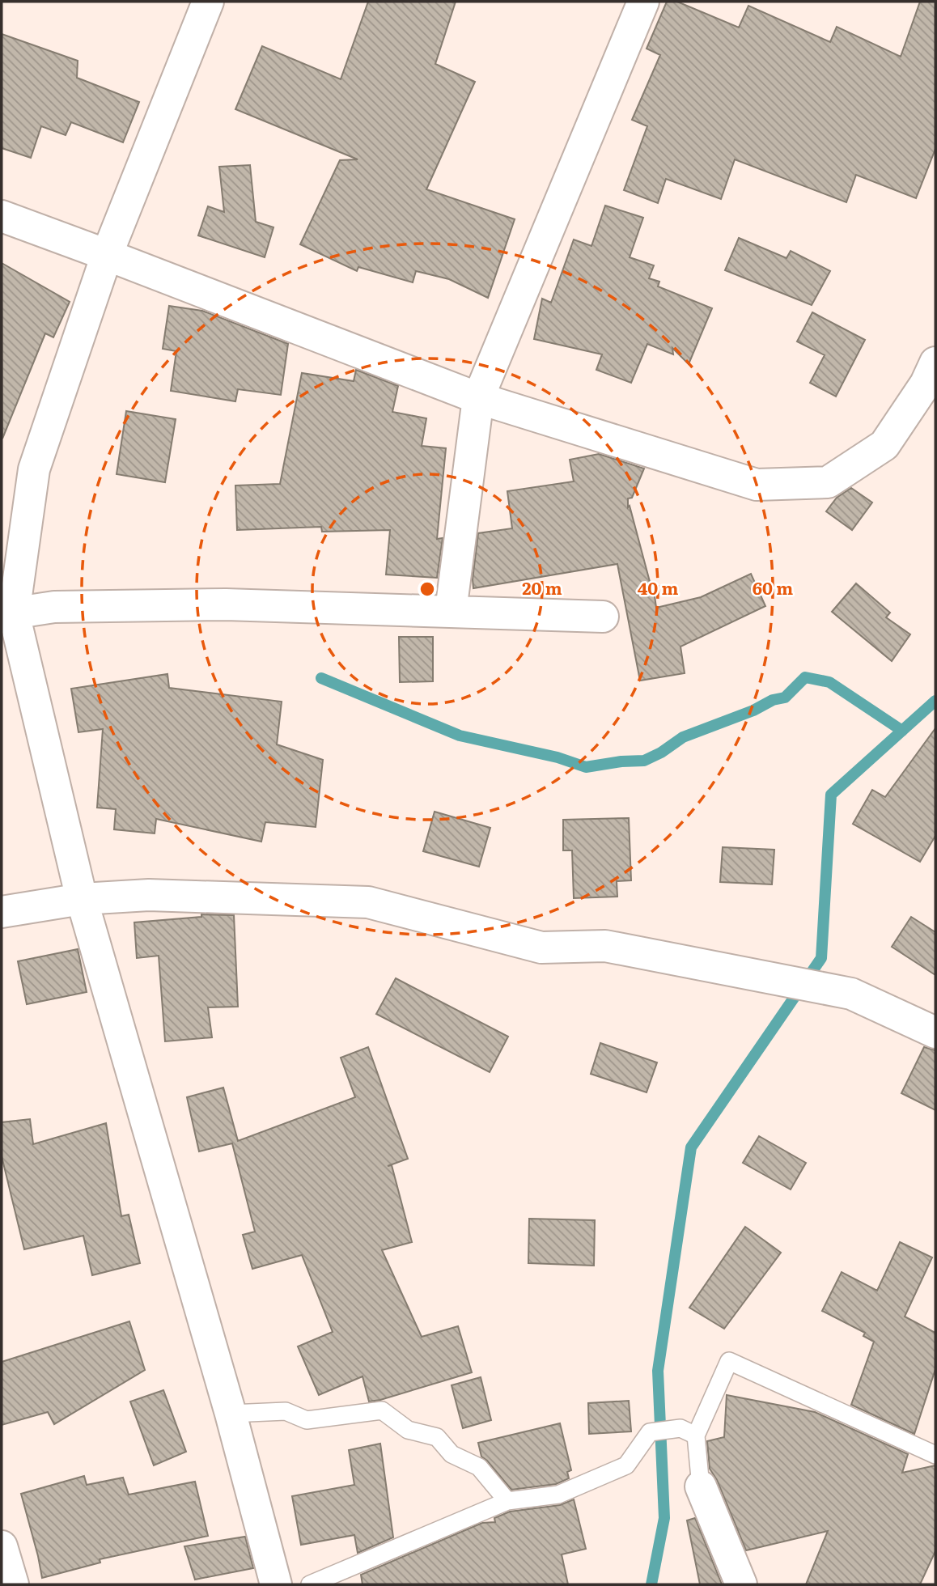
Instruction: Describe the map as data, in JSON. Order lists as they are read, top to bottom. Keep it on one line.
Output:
{"rings":["20 m","40 m","60 m"]}
